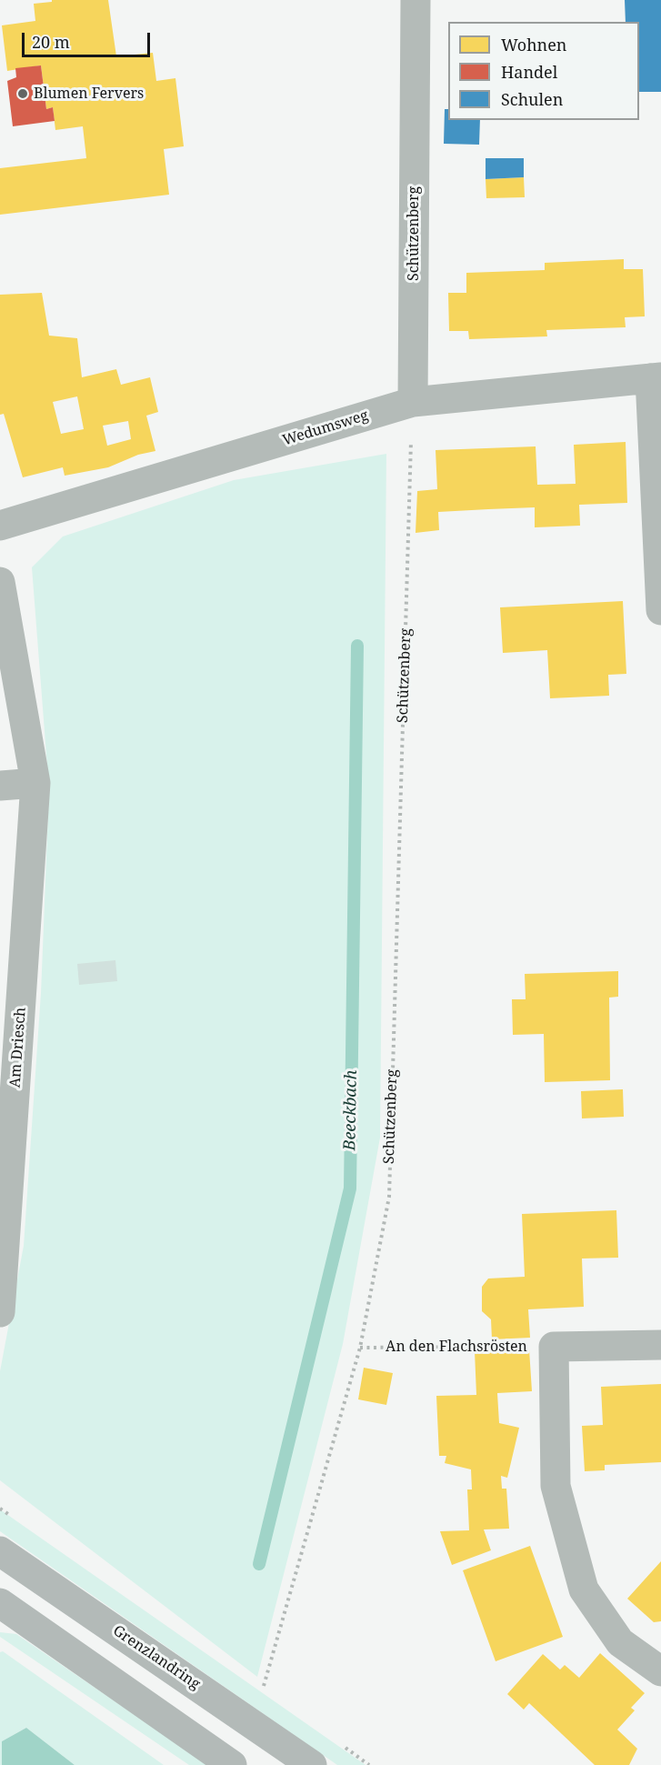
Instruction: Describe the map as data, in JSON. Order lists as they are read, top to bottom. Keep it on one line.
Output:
{"streets":{"main road":["Grenzlandring"],"street":["Schützenberg","Wedumsweg","Am Driesch"],"path":["An den Flachsrösten"]},"crossings":[["Schützenberg","Wedumsweg"],["Schützenberg","An den Flachsrösten"]],"water":["Beeckbach"],"places":["Blumen Fervers"],"legend":["Wohnen","Handel","Schulen"],"scale_bar":"20 m"}
